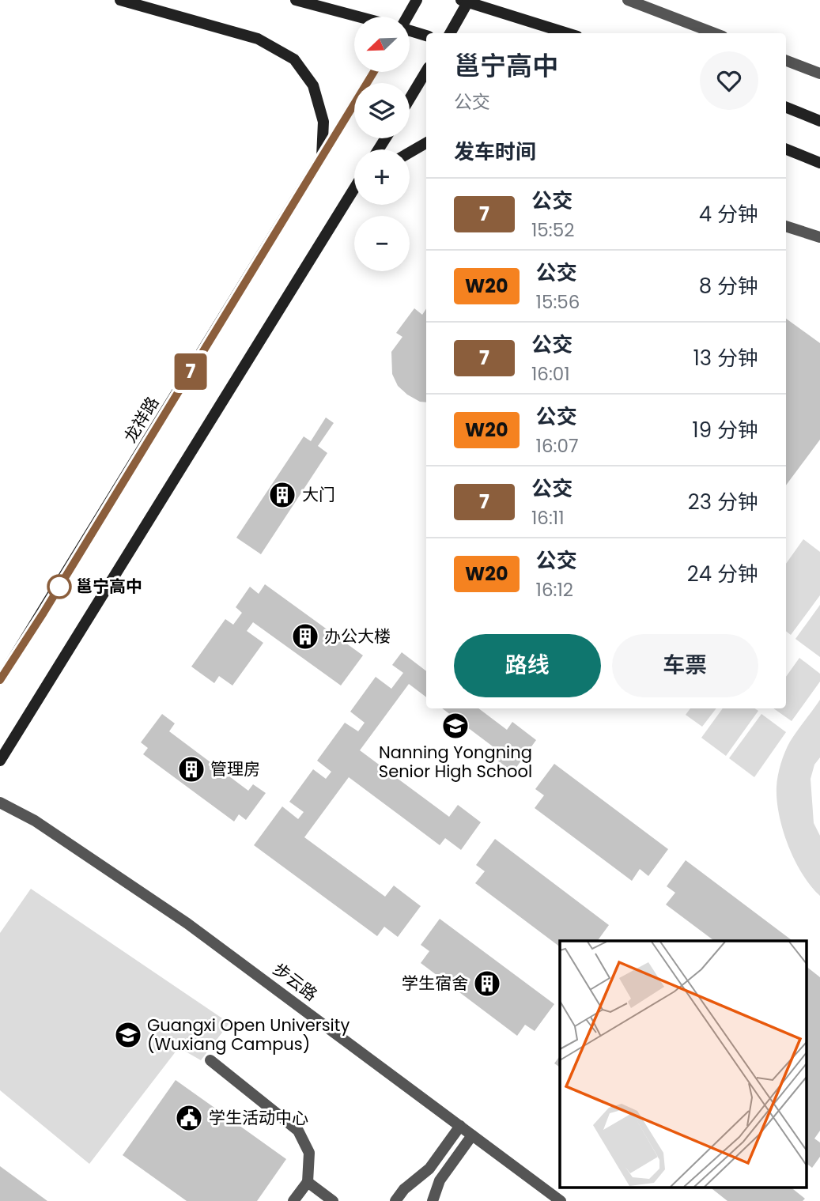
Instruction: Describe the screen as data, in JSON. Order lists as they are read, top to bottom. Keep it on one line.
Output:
{"streets":{"main road":["龙祥路"],"street":["步云路"]},"places":{"building":["大门","办公大楼","管理房","学生宿舍"],"other":["邕宁高中"],"school or university":["Nanning Yongning Senior High School","Guangxi Open University (Wuxiang Campus)"],"public building":["学生活动中心"]},"lines":["bus line 7"],"north":"bottom left","page":{"on_map":"7","map_buttons":["+","−"],"heading":[["邕宁高中","公交"],"发车时间"],"list":[{"mark":"7","name":"公交","note":"15:52","value":"4 分钟"},{"mark":"W20","name":"公交","note":"15:56","value":"8 分钟"},{"mark":"7","name":"公交","note":"16:01","value":"13 分钟"},{"mark":"W20","name":"公交","note":"16:07","value":"19 分钟"},{"mark":"7","name":"公交","note":"16:11","value":"23 分钟"},{"mark":"W20","name":"公交","note":"16:12","value":"24 分钟"}],"buttons":["路线","车票"]}}
